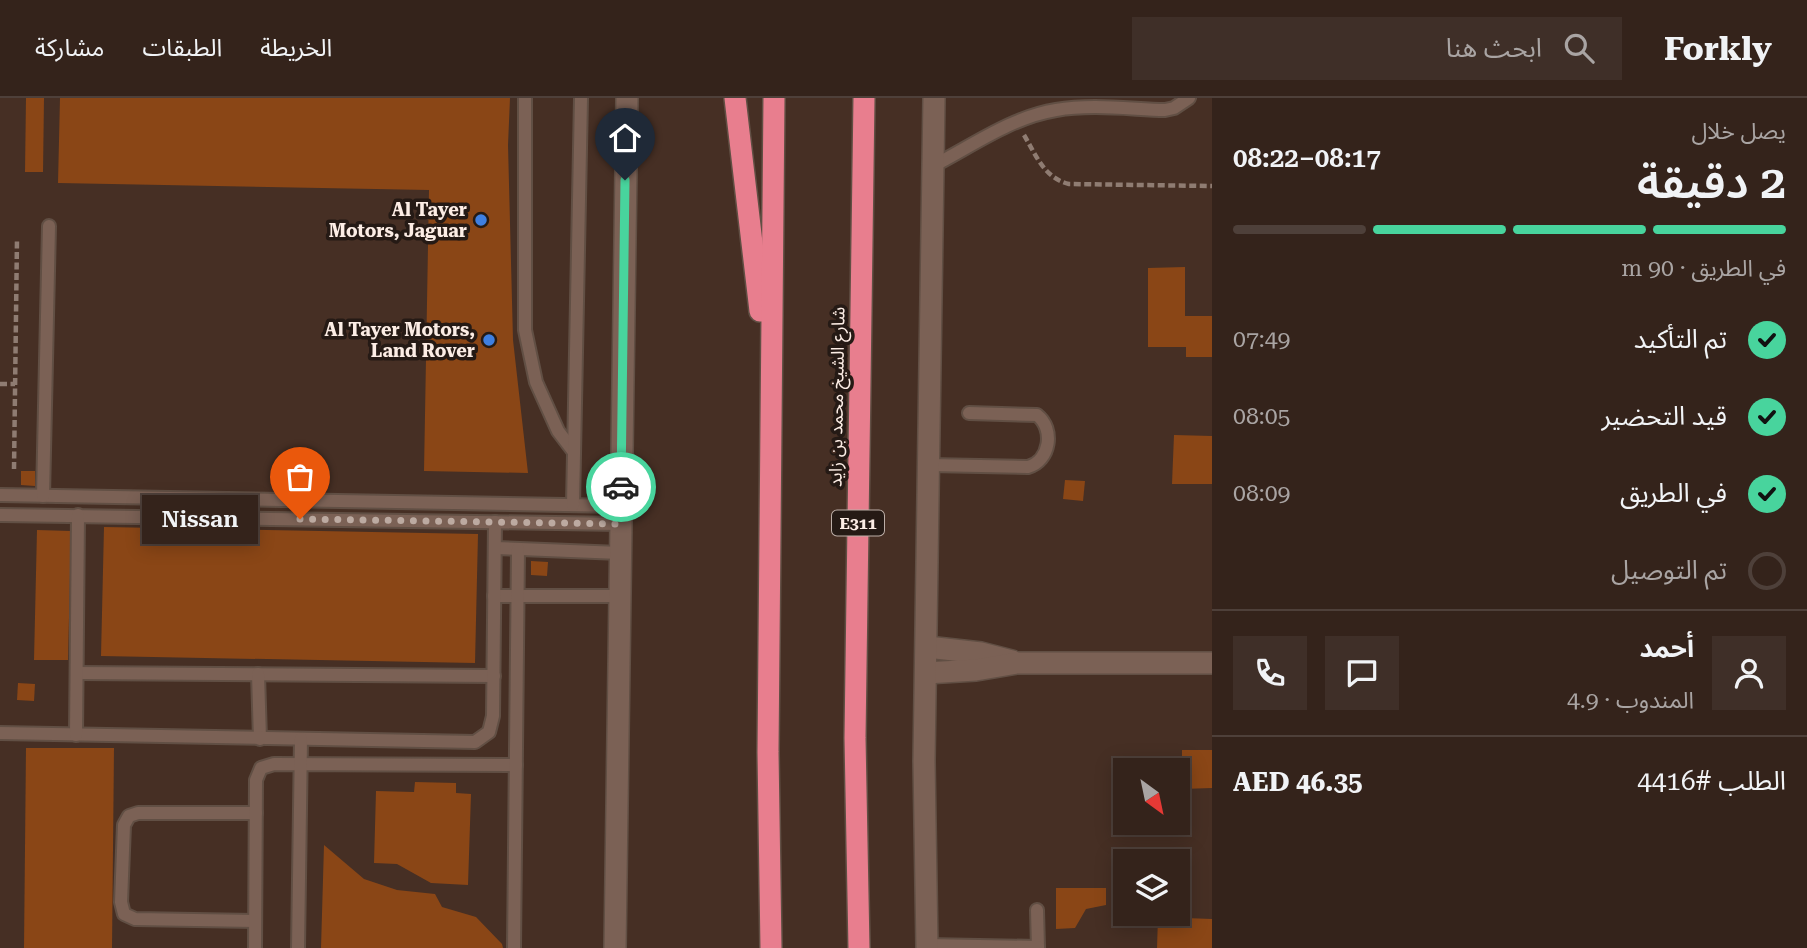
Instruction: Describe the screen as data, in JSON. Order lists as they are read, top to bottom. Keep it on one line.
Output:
{"streets":{"highway":["شارع الشيخ محمد بن زايد","E311"]},"places":["Al Tayer Motors, Jaguar","Al Tayer Motors, Land Rover","Nissan"],"north":"bottom right","page":{"header":"Forkly","search":"ابحث هنا","nav":["الخريطة","الطبقات","مشاركة"],"heading":["2 دقيقة","يصل خلال","08:17–08:22"],"panel":["أحمد","المندوب · 4.9","الطلب #4416","AED 46.35"],"bar":"في الطريق · 90 m","list":[["تم التأكيد","07:49"],["قيد التحضير","08:05"],["في الطريق","08:09"],"تم التوصيل"],"bubble":"Nissan"}}
